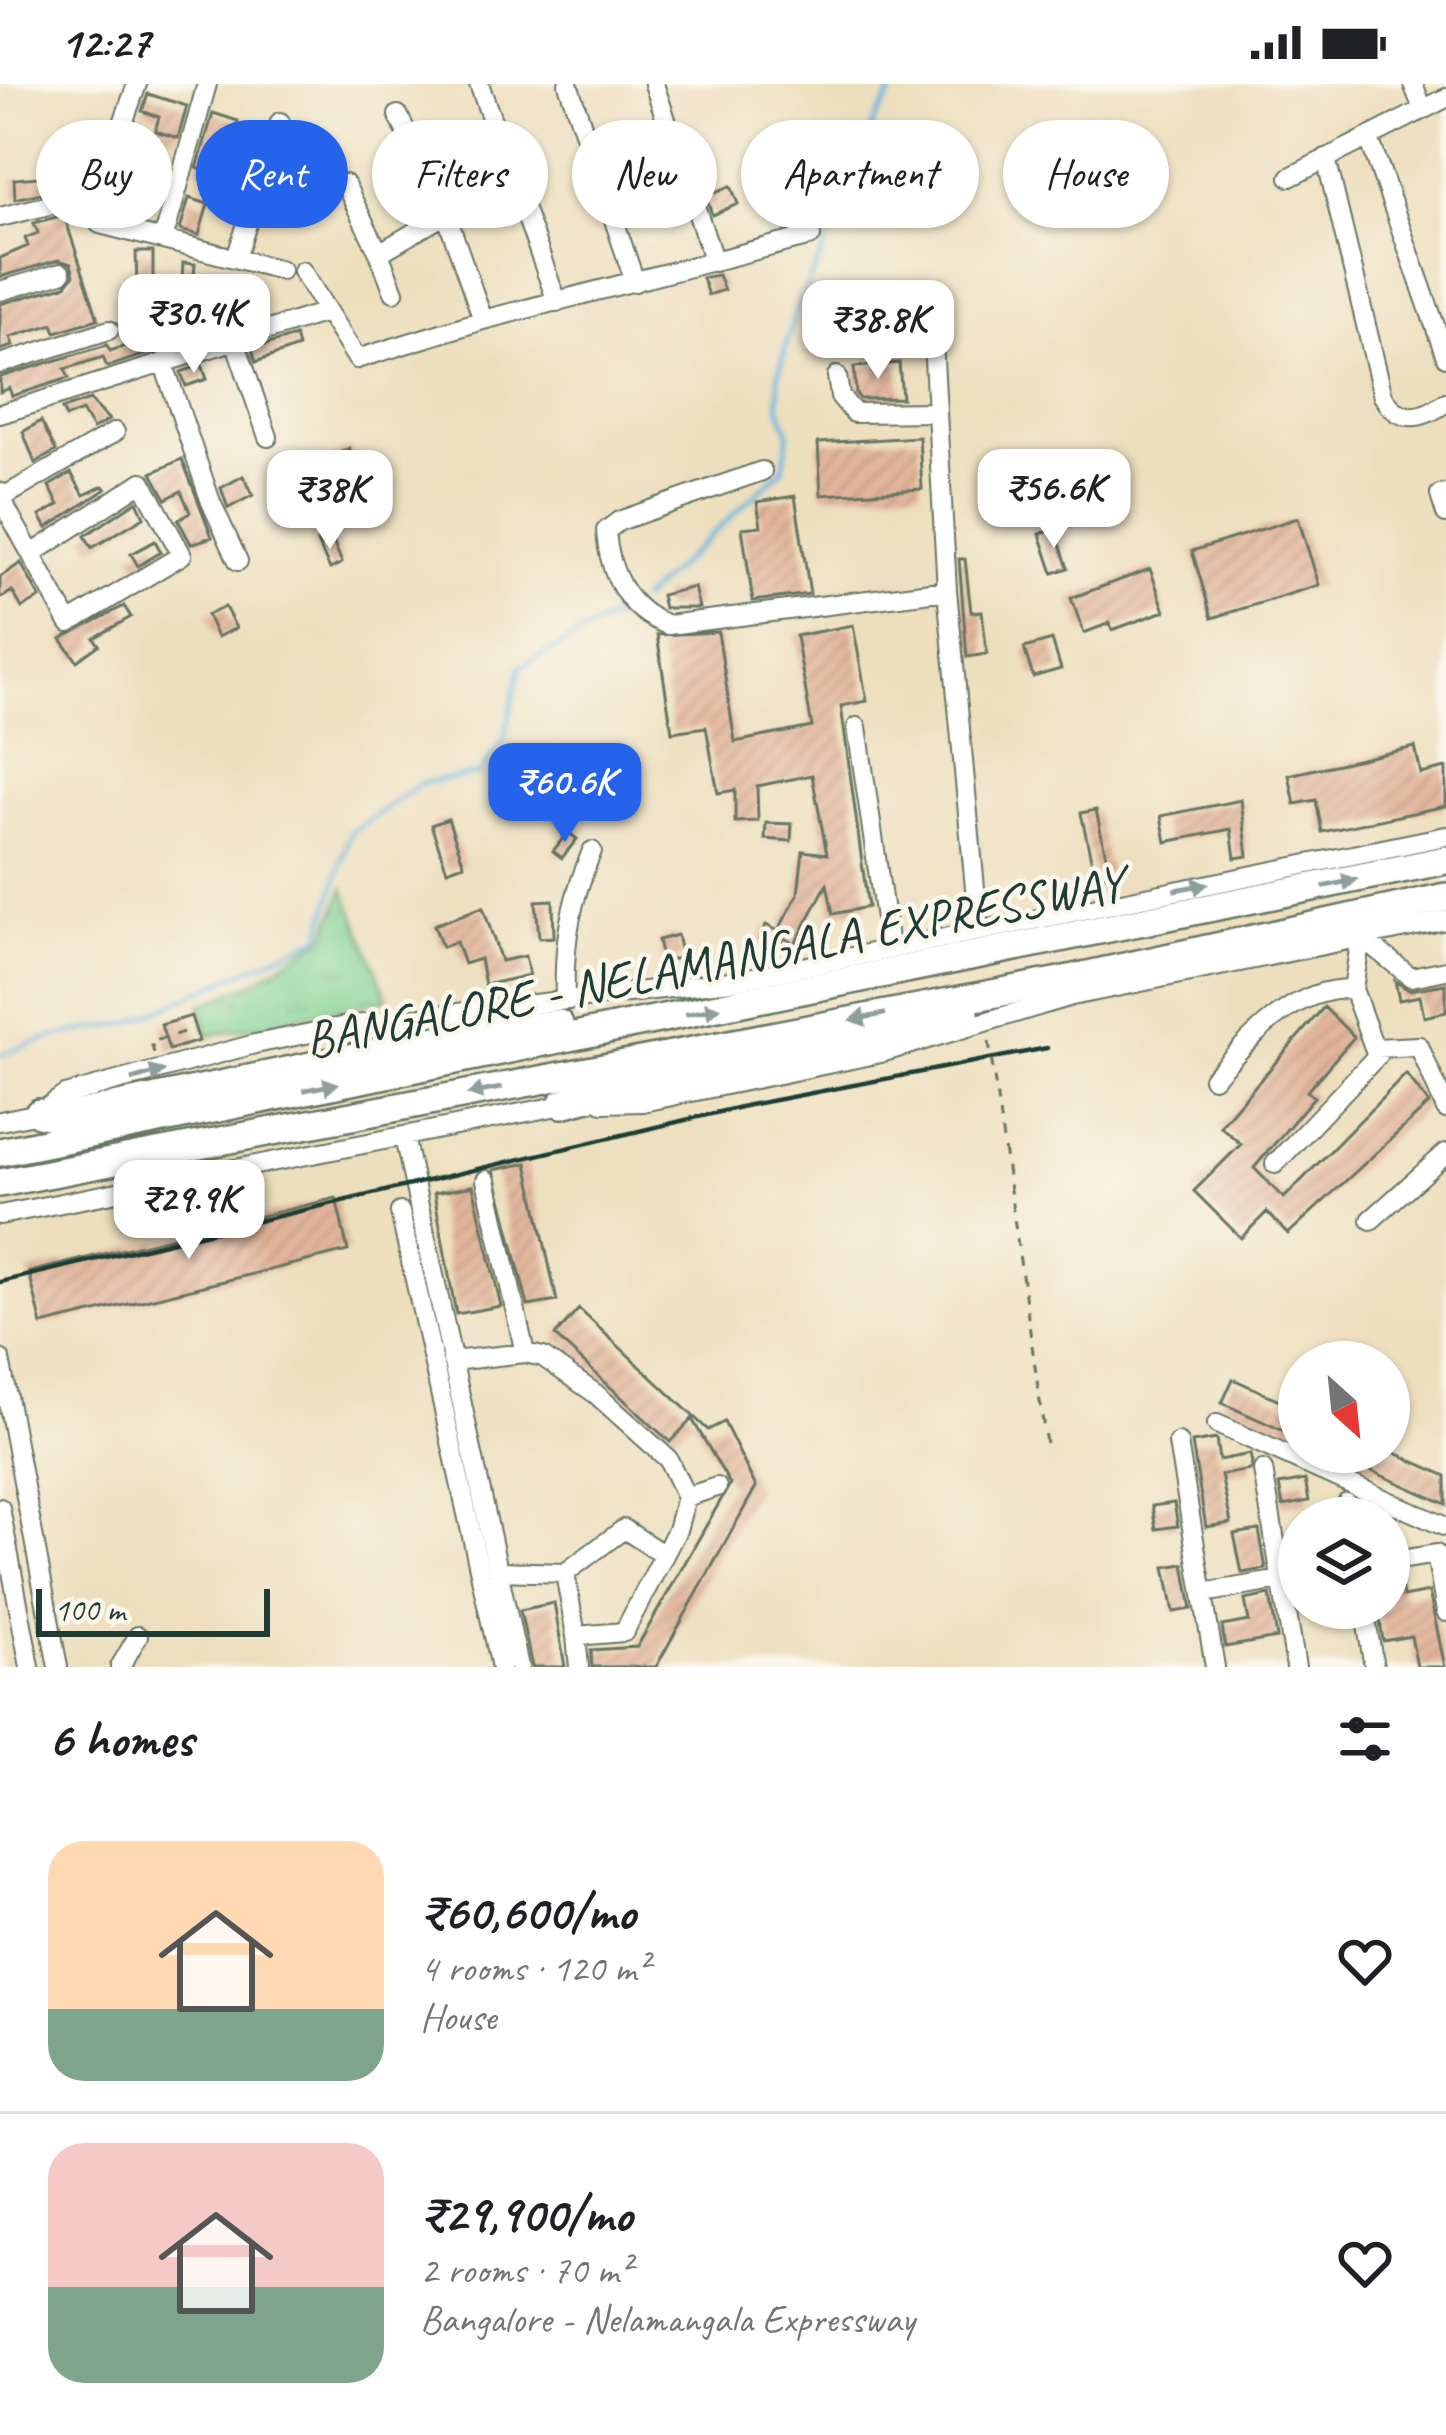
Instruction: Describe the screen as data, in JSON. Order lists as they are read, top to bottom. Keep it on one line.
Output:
{"streets":{"highway":["BANGALORE - NELAMANGALA EXPRESSWAY"]},"scale_bar":"100 m","north":"bottom right","page":{"status":"12:27","chip":["Buy","Rent","Filters","New","Apartment","House"],"price":["₹30.4K","₹38.8K","₹56.6K","₹38K","₹60.6K","₹29.9K"],"scale":"100 m","heading":"6 homes","list":[{"name":"₹60,600/mo","note":"4 rooms · 120 m² · House"},{"name":"₹29,900/mo","note":"2 rooms · 70 m² · Bangalore - Nelamangala Expressway"}]}}
